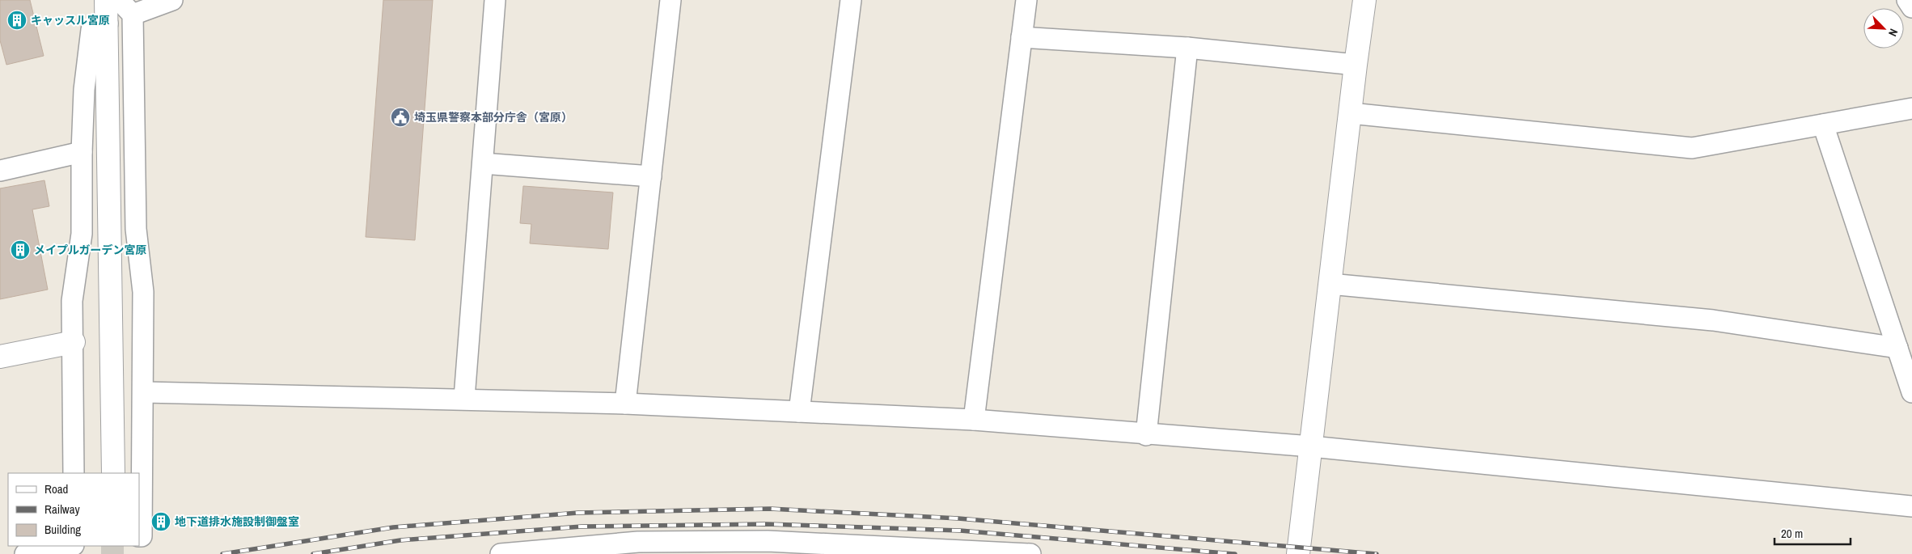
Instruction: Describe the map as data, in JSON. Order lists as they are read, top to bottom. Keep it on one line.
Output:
{"places":{"building":["キャッスル宮原","メイプルガーデン宮原","地下道排水施設制御盤室"],"public building":["埼玉県警察本部分庁舎（宮原）"]},"legend":["Road","Railway","Building"],"scale_bar":"20 m","north":"bottom right"}
